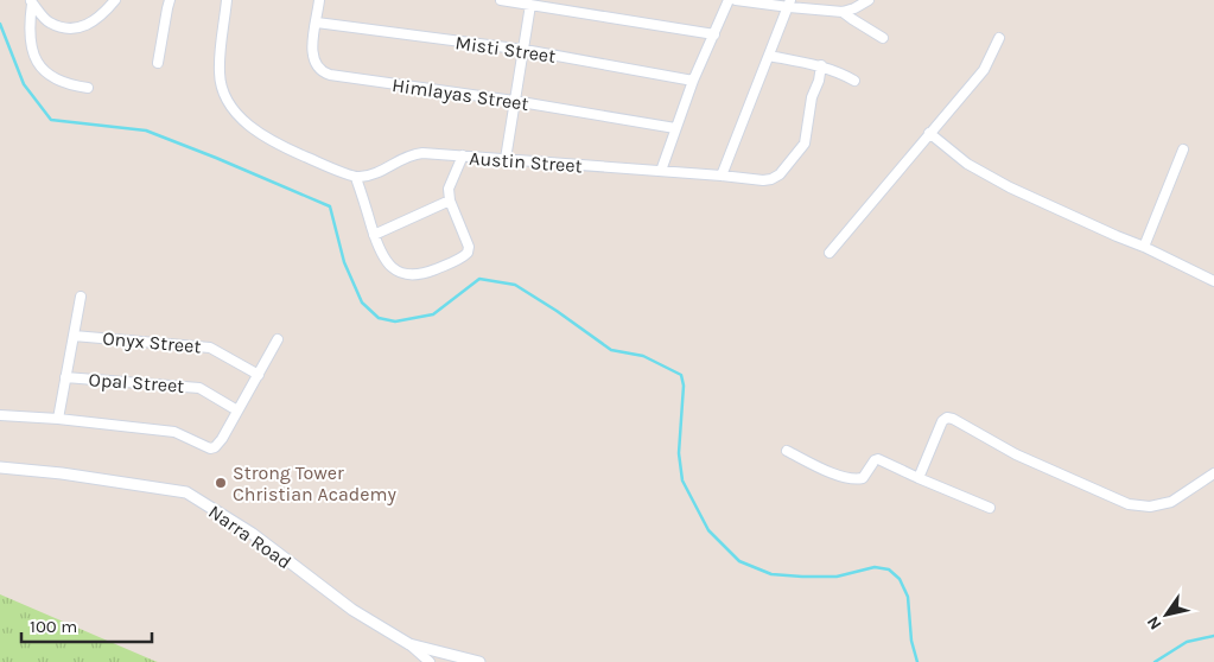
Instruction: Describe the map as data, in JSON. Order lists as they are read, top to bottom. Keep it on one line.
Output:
{"streets":{"street":["Misti Street","Himlayas Street","Austin Street","Onyx Street","Opal Street","Narra Road"]},"crossings":[["Misti Street","Himlayas Street"]],"places":["Strong Tower Christian Academy"],"scale_bar":"100 m","north":"bottom left"}
